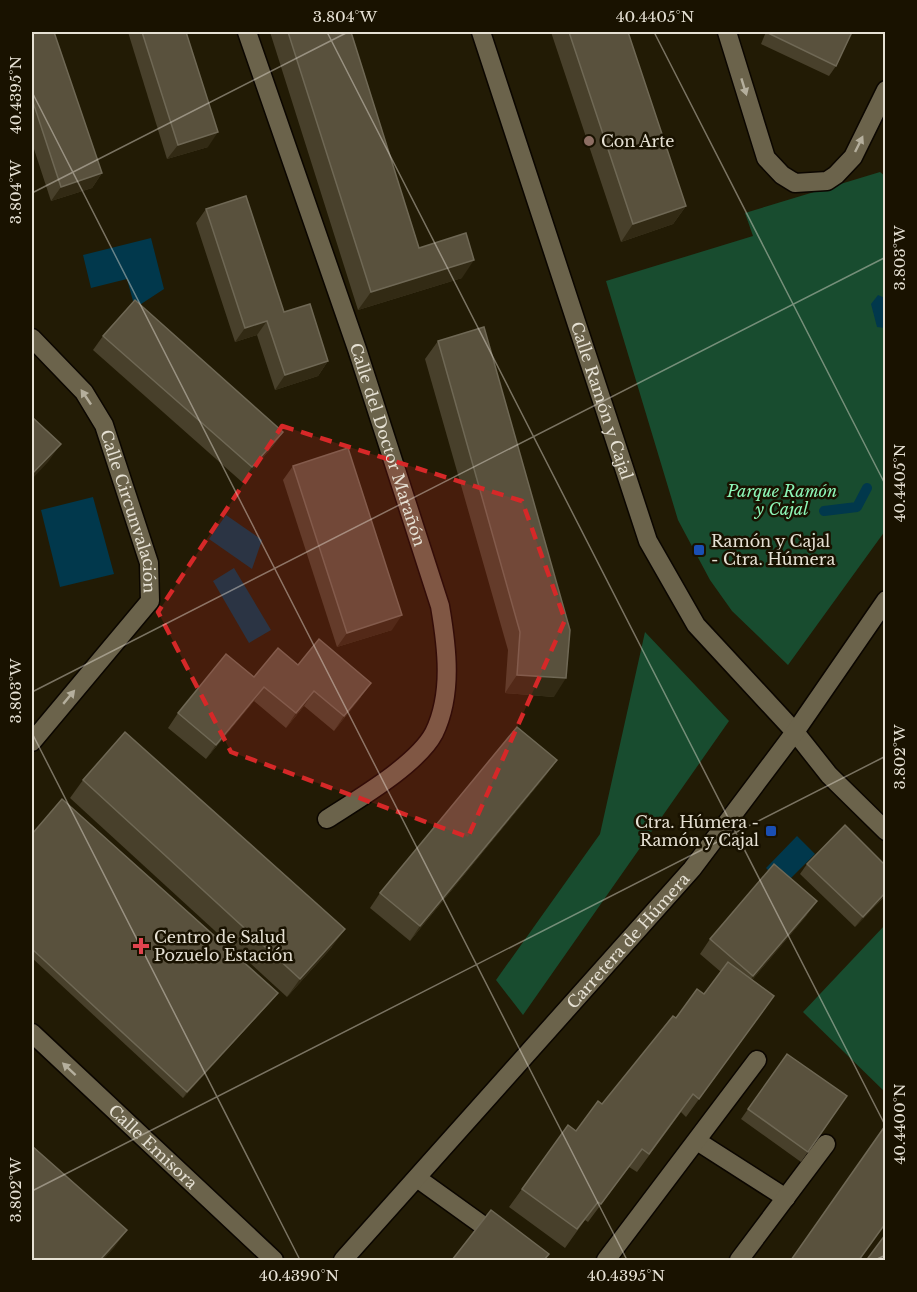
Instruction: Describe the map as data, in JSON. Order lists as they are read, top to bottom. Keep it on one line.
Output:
{"streets":{"street":["Calle Ramón y Cajal","Calle del Doctor Marañón","Calle Circunvalación","Carretera de Húmera","Calle Emisora"]},"crossings":[["Calle Ramón y Cajal","Carretera de Húmera"]],"one_way":["Calle Circunvalación","Calle Emisora"],"parks":["Parque Ramón y Cajal"],"places":{"other":["Con Arte"],"transit":["Ramón y Cajal - Ctra. Húmera","Ctra. Húmera - Ramón y Cajal"],"health":["Centro de Salud Pozuelo Estación"]},"coordinates":["3.804°W","40.4405°N","40.4395°N","3.803°W","3.802°W","40.4400°N","40.4390°N"]}
